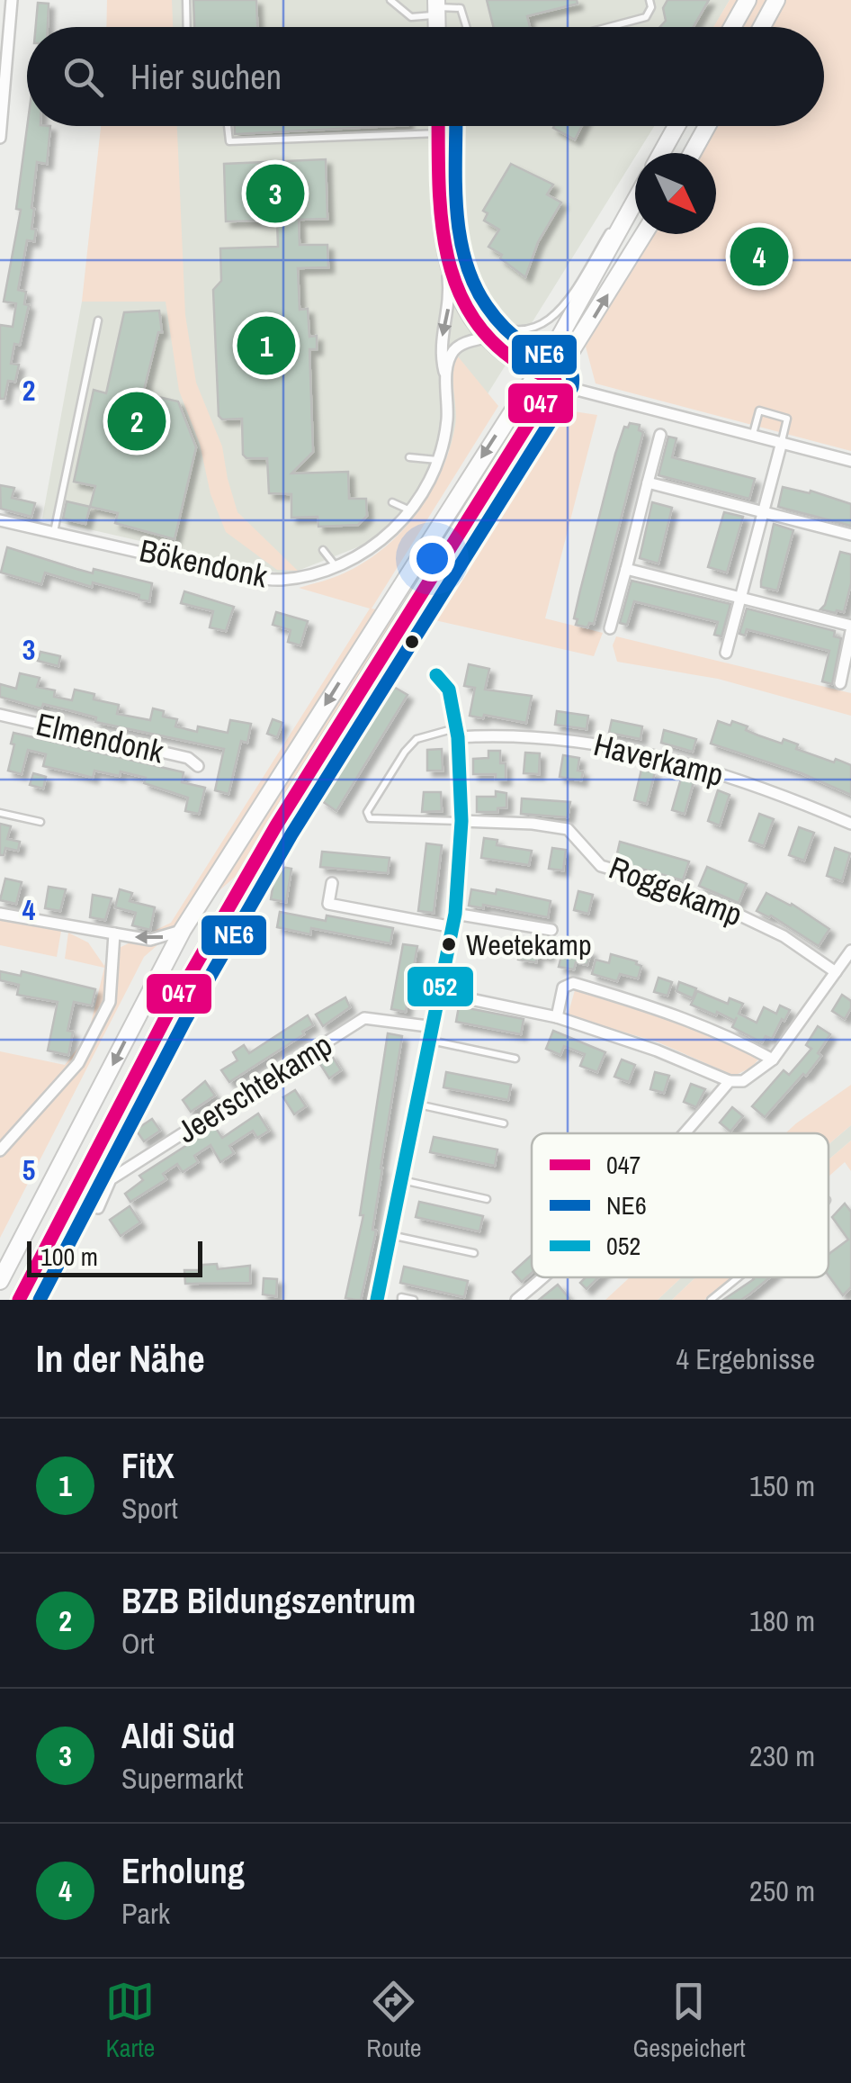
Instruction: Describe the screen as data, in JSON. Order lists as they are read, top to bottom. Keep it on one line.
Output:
{"streets":{"street":["Bökendonk","Elmendonk","Haverkamp","Roggekamp","Jeerschtekamp"]},"places":["Weetekamp"],"lines":["transit line 047","transit line NE6","transit line 052"],"legend":["047","NE6","052"],"scale_bar":"100 m","north":"bottom right","page":{"search":"Hier suchen","pins":["3","4","1","2"],"scale":"100 m","heading":["In der Nähe","4 Ergebnisse"],"list":[{"mark":"1","name":"FitX","note":"Sport","value":"150 m"},{"mark":"2","name":"BZB Bildungszentrum","note":"Ort","value":"180 m"},{"mark":"3","name":"Aldi Süd","note":"Supermarkt","value":"230 m"},{"mark":"4","name":"Erholung","note":"Park","value":"250 m"}],"nav":["Karte","Route","Gespeichert"]},"grid":{"rows":["2","3","4","5"]}}
